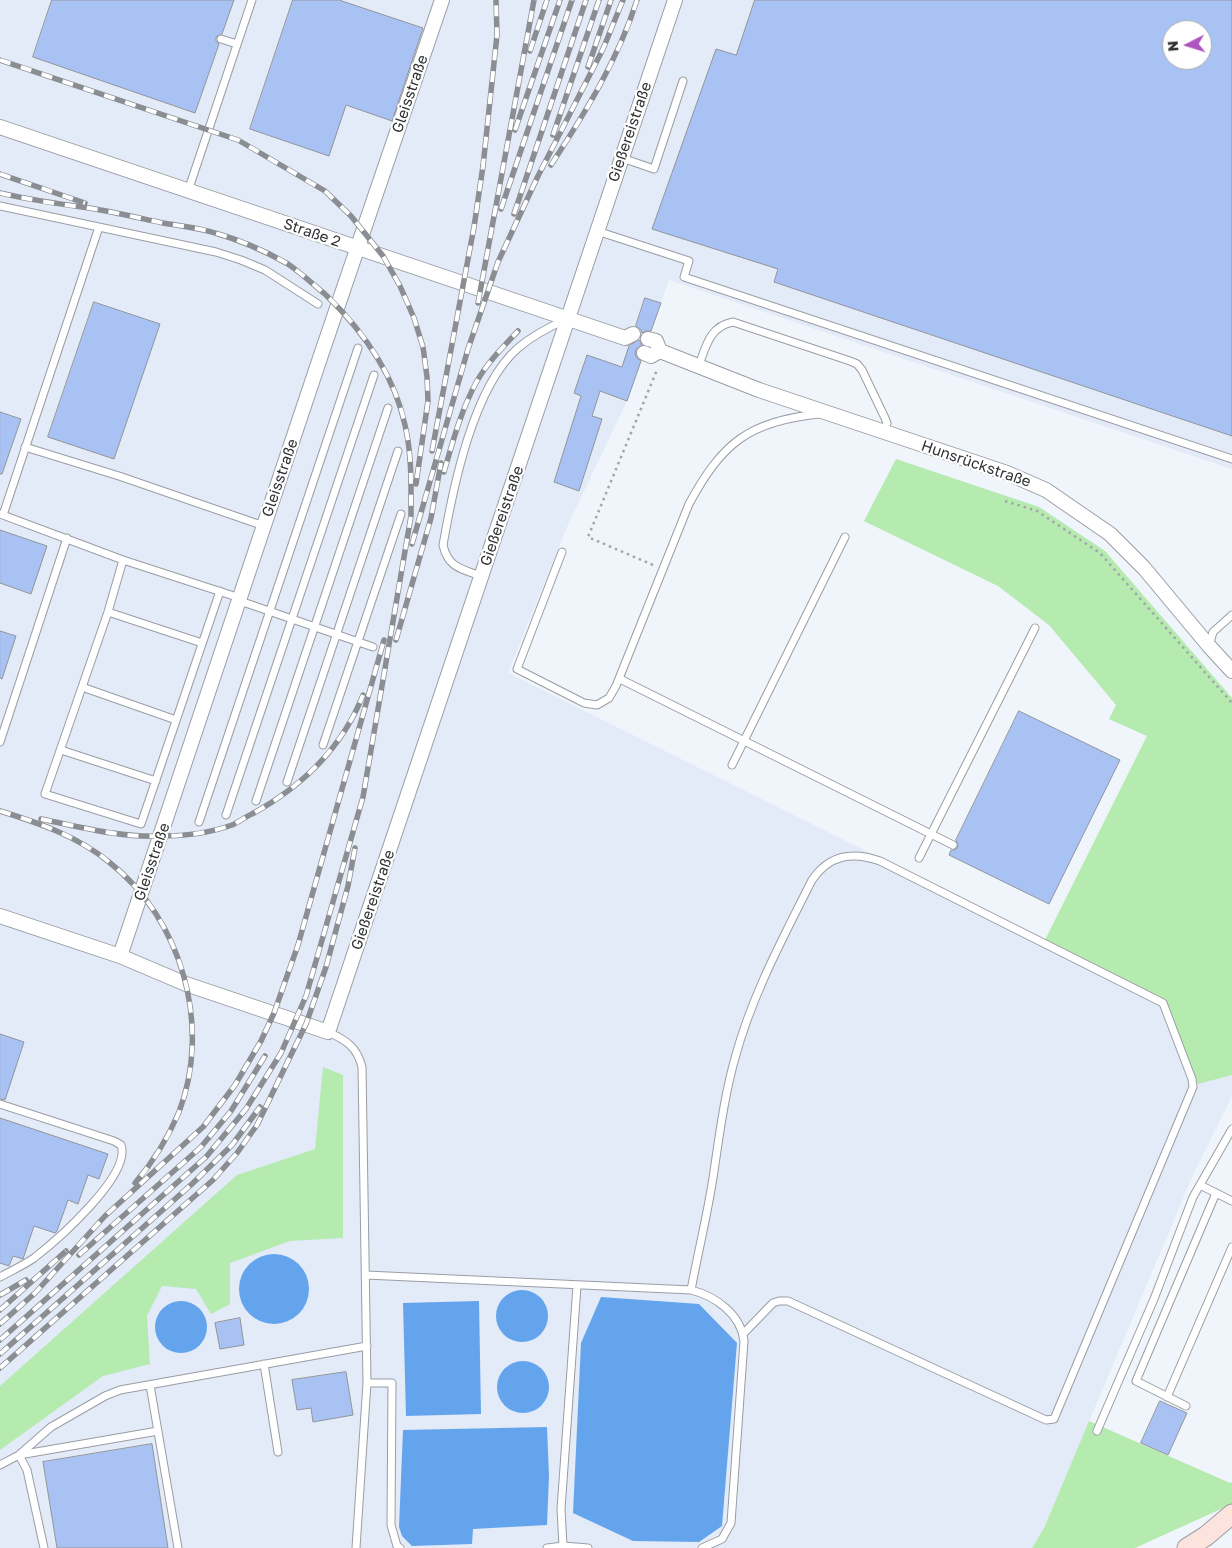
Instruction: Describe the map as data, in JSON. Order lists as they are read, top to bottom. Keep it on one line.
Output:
{"streets":{"street":["Gleisstraße","Gießereistraße","Straße 2","Hunsrückstraße"]},"crossings":[["Gleisstraße","Straße 2"],["Gießereistraße","Straße 2"]],"north":"left"}
